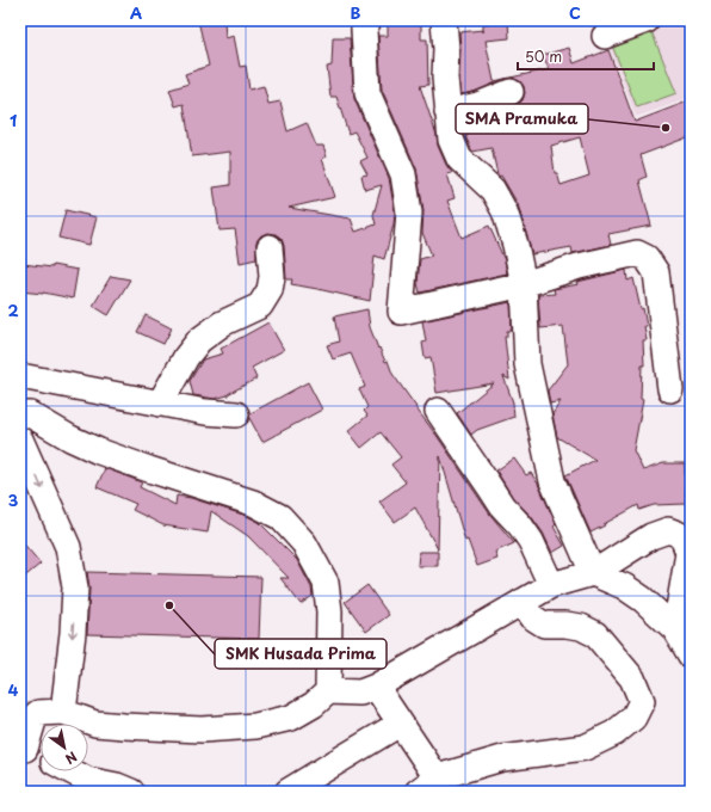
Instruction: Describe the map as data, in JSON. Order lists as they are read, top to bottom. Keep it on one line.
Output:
{"places":["SMA Pramuka","SMK Husada Prima"],"scale_bar":"50 m","north":"bottom right","grid":{"columns":["A","B","C"],"rows":["1","2","3","4"]}}
